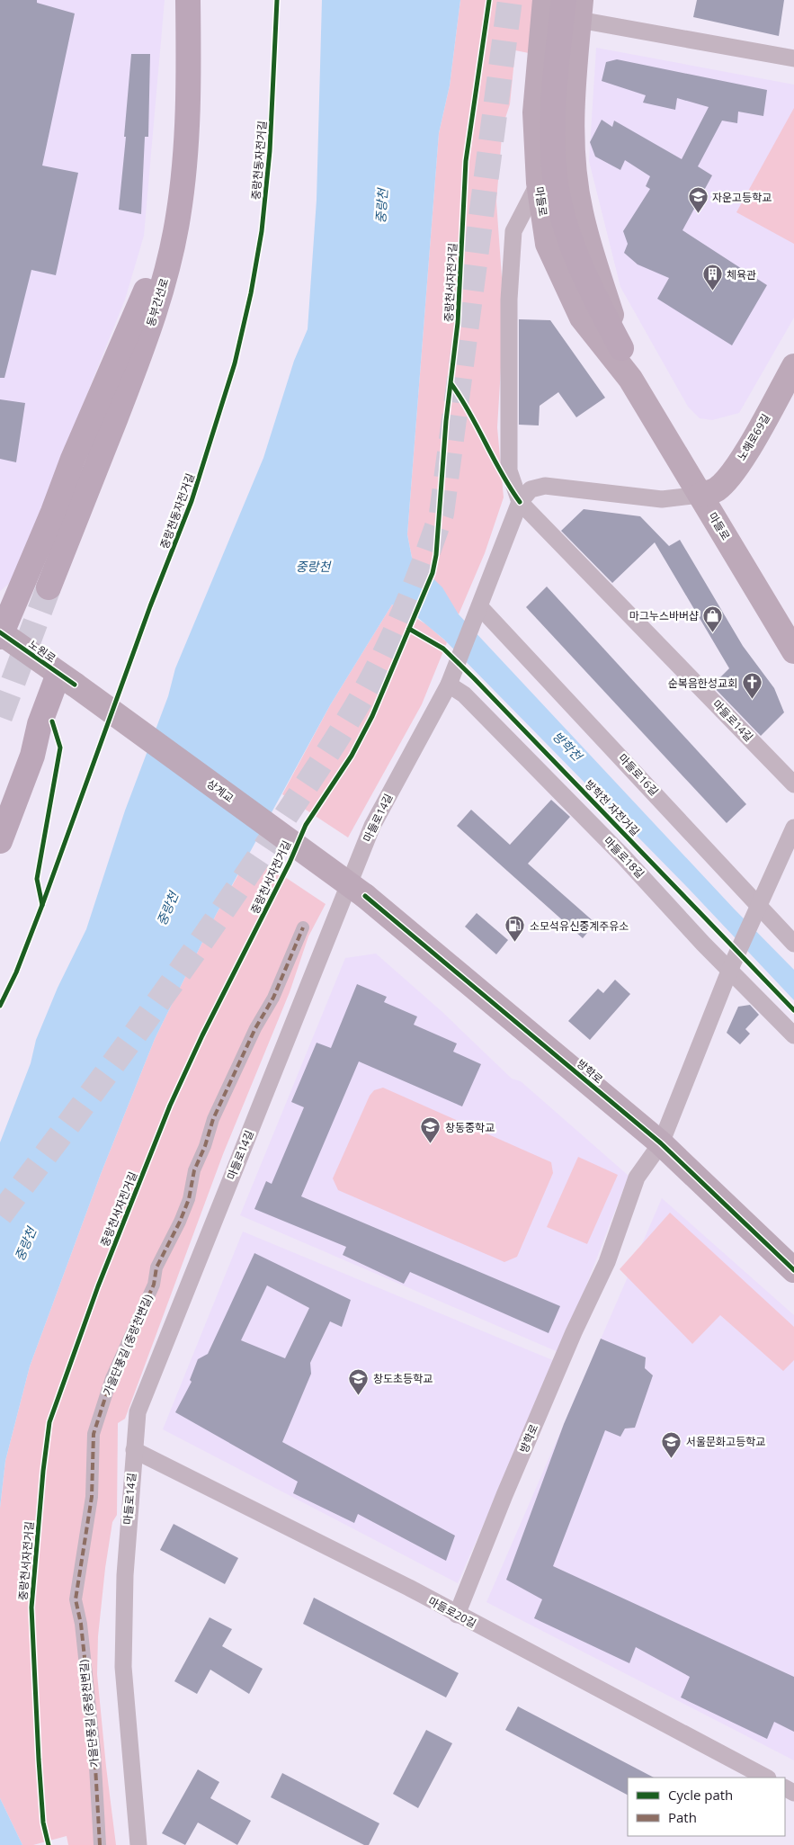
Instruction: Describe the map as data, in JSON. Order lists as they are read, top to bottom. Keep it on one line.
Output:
{"streets":{"highway":["동부간선로"],"main road":["마들로","노해로69길","노원로","상계교","방학로"],"street":["마들로14길","마들로16길","마들로18길","가을단풍길 (중랑천변길)","마들로20길"],"cycle path":["중랑천동자전거길","중랑천서자전거길","방학천 자전거길"]},"crossings":[["마들로","노해로69길"],["마들로","마들로14길"],["노해로69길","마들로14길"],["노원로","상계교"],["마들로14길","마들로16길"],["마들로14길","마들로18길"],["마들로14길","마들로20길"],["마들로16길","방학로"],["상계교","방학로"],["마들로18길","방학로"],["방학로","마들로20길"]],"water":["중랑천","방학천"],"places":{"school or university":["자운고등학교","창동중학교","창도초등학교","서울문화고등학교"],"building":["체육관"],"shop":["마그누스바버샵"],"church":["순복음한성교회"],"fuel station":["소모석유신중계주유소"]},"legend":["Cycle path","Path"]}
